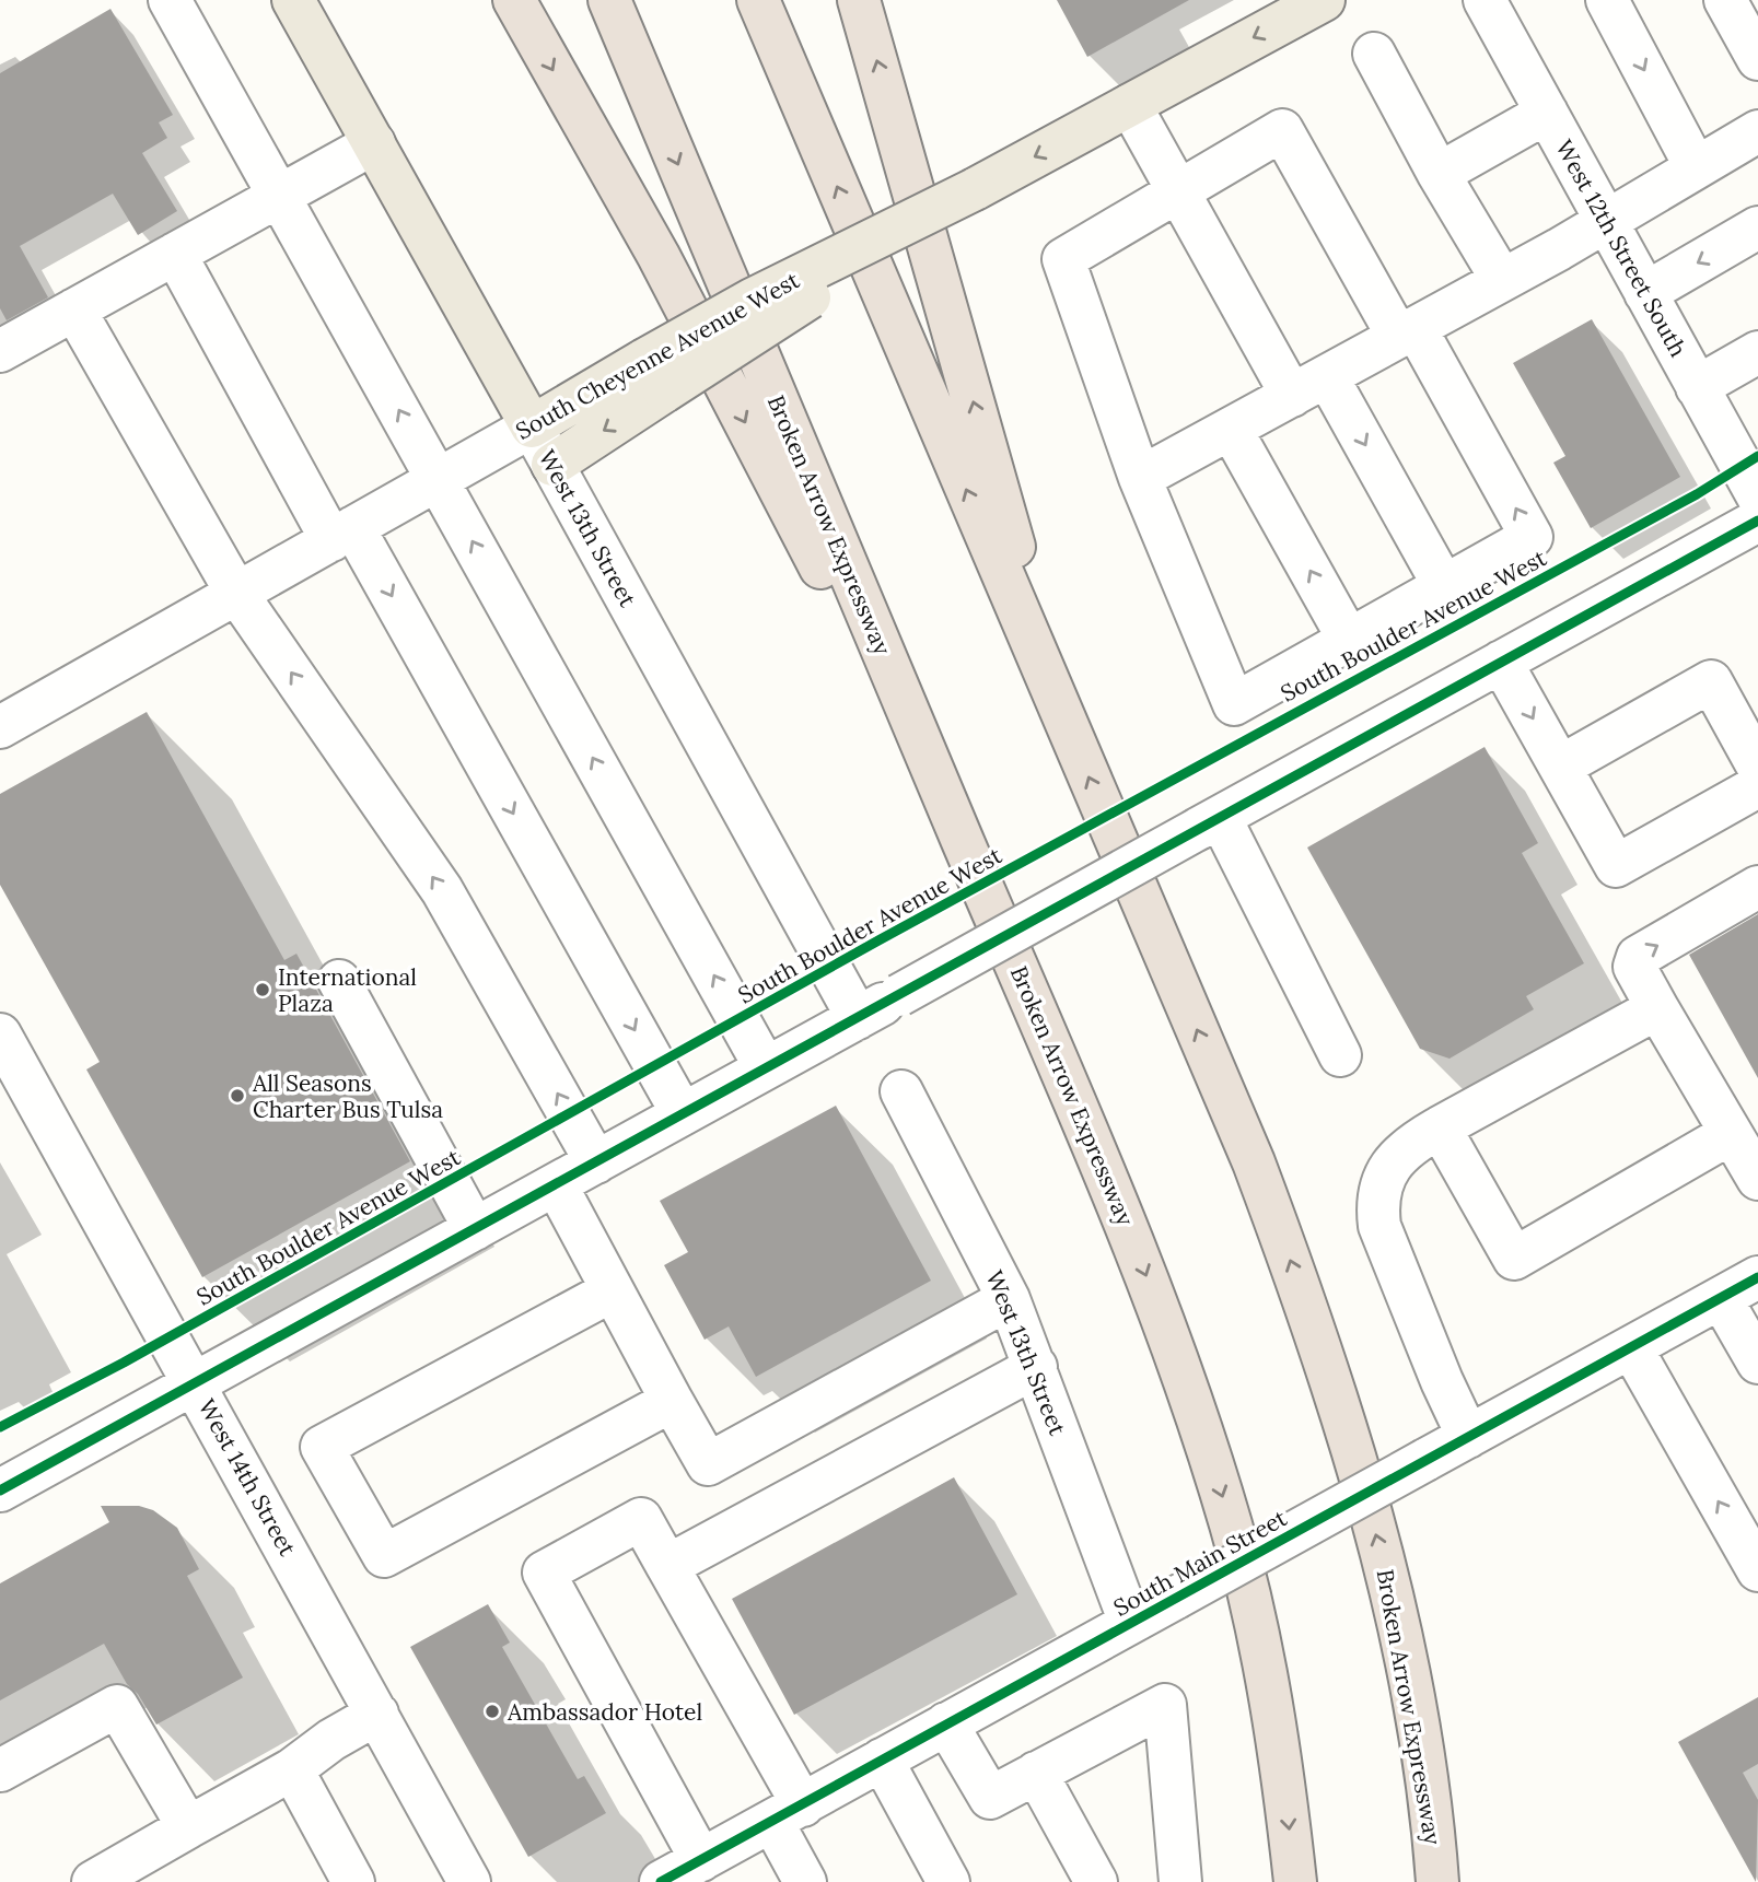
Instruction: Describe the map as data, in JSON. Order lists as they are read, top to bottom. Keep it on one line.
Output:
{"streets":{"highway":["Broken Arrow Expressway"],"main road":["South Cheyenne Avenue West","West 13th Street"],"street":["West 12th Street South","West 14th Street","South Main Street"],"cycle path":["South Boulder Avenue West"]},"crossings":[["South Cheyenne Avenue West","West 13th Street"],["West 13th Street","South Main Street"]],"one_way":["South Cheyenne Avenue West"],"places":["International Plaza","All Seasons Charter Bus Tulsa","Ambassador Hotel"]}
